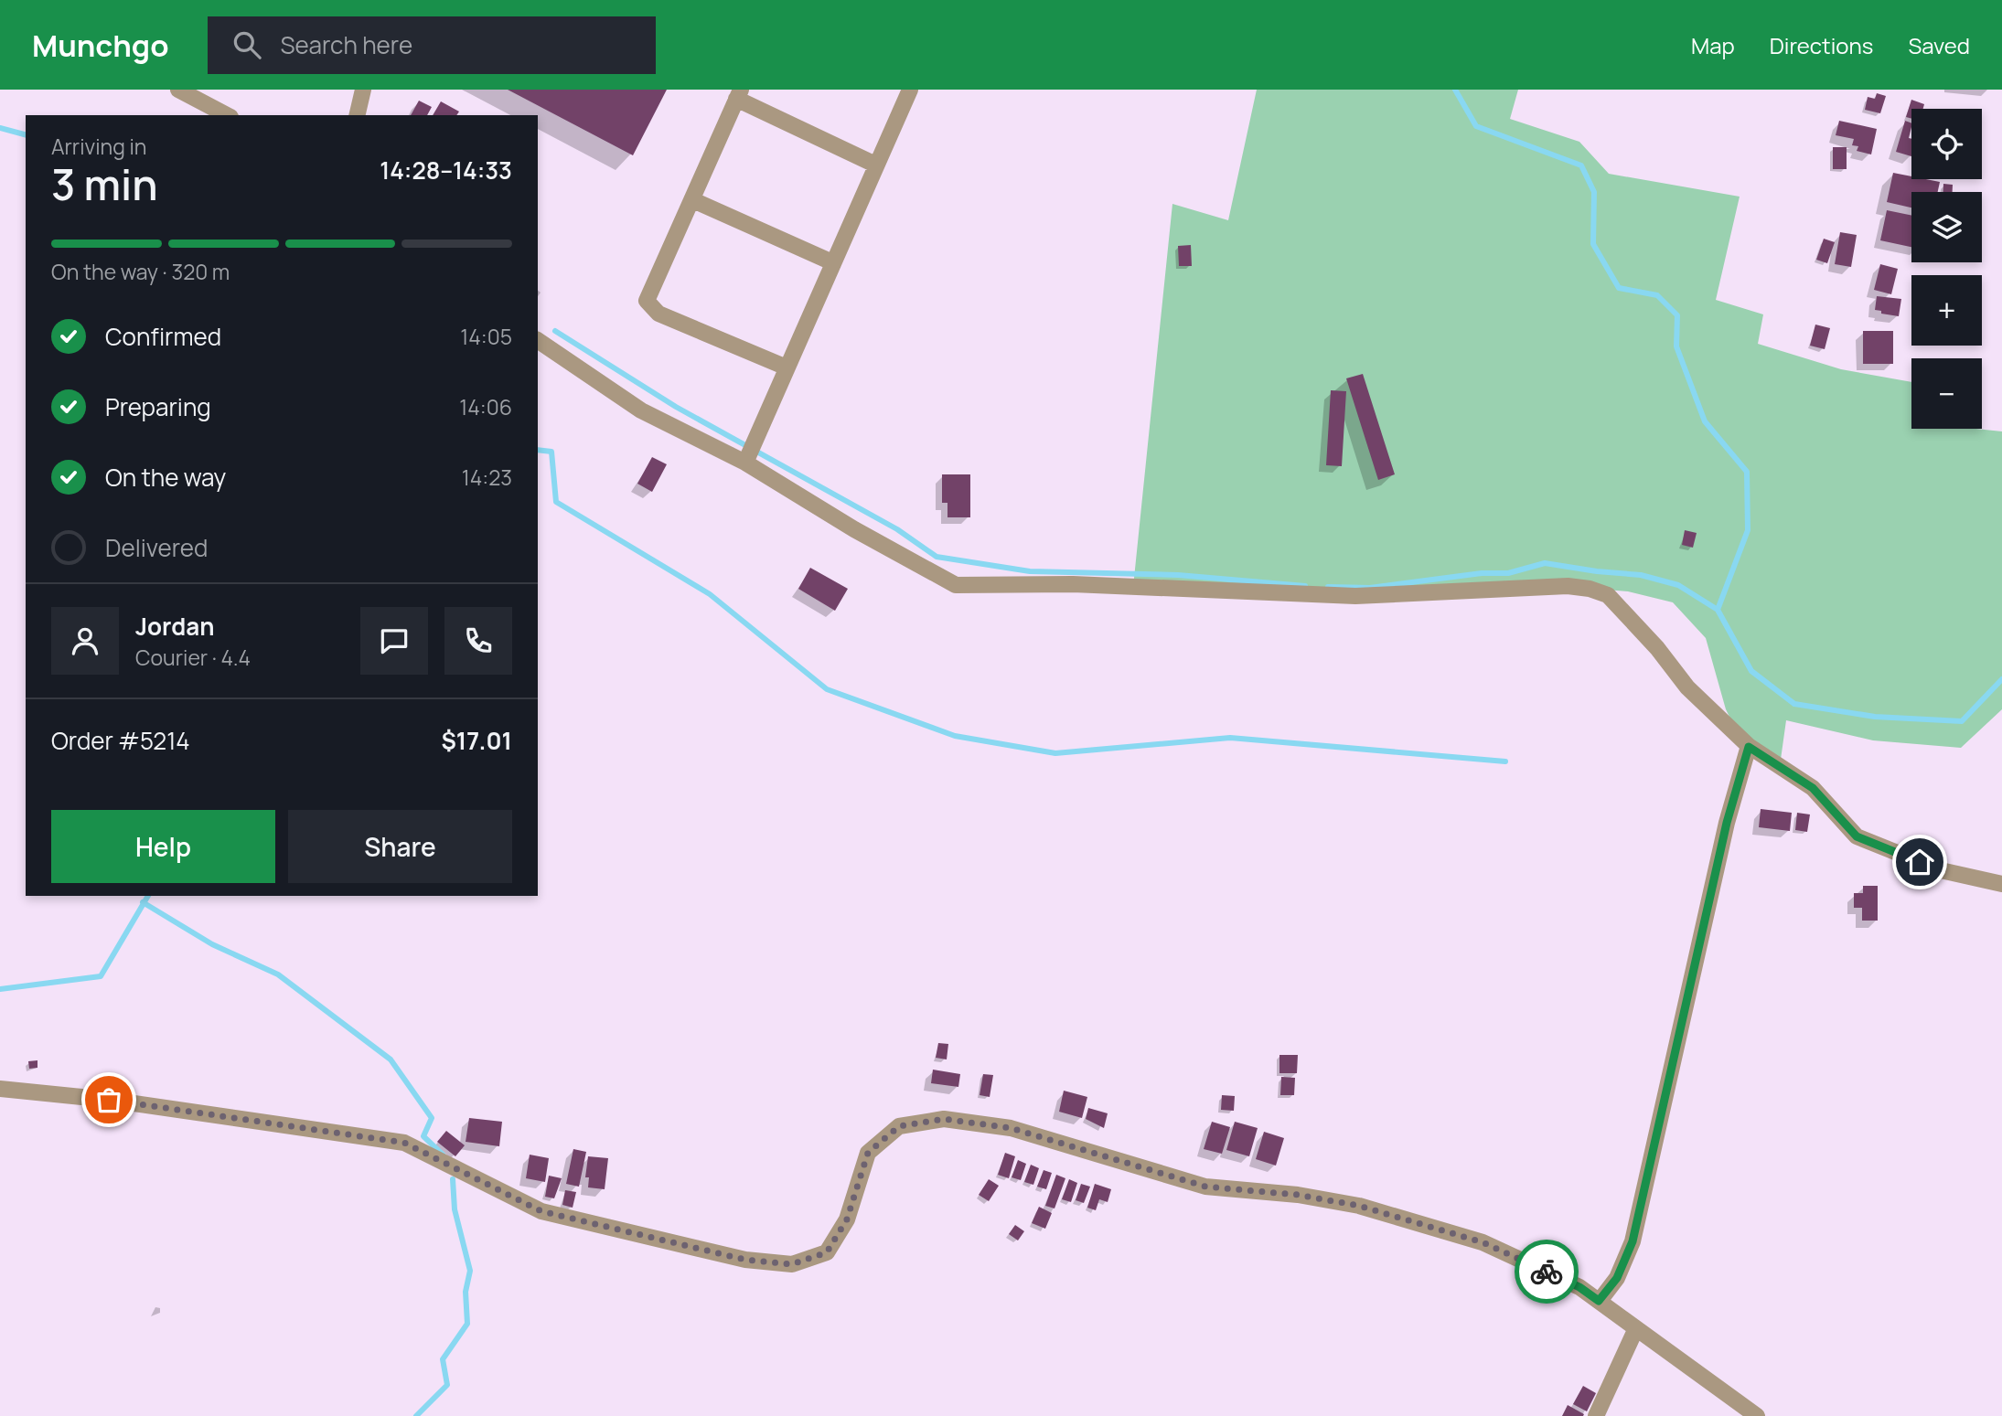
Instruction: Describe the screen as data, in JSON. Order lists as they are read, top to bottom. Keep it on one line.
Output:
{"page":{"header":"Munchgo","search":"Search here","nav":["Map","Directions","Saved"],"map_buttons":["+","−"],"heading":["3 min","Arriving in","14:28–14:33"],"panel":["Jordan","Courier · 4.4","Order #5214","$17.01"],"bar":"On the way · 320 m","list":[["Confirmed","14:05"],["Preparing","14:06"],["On the way","14:23"],"Delivered"],"buttons":["Help","Share"]}}
